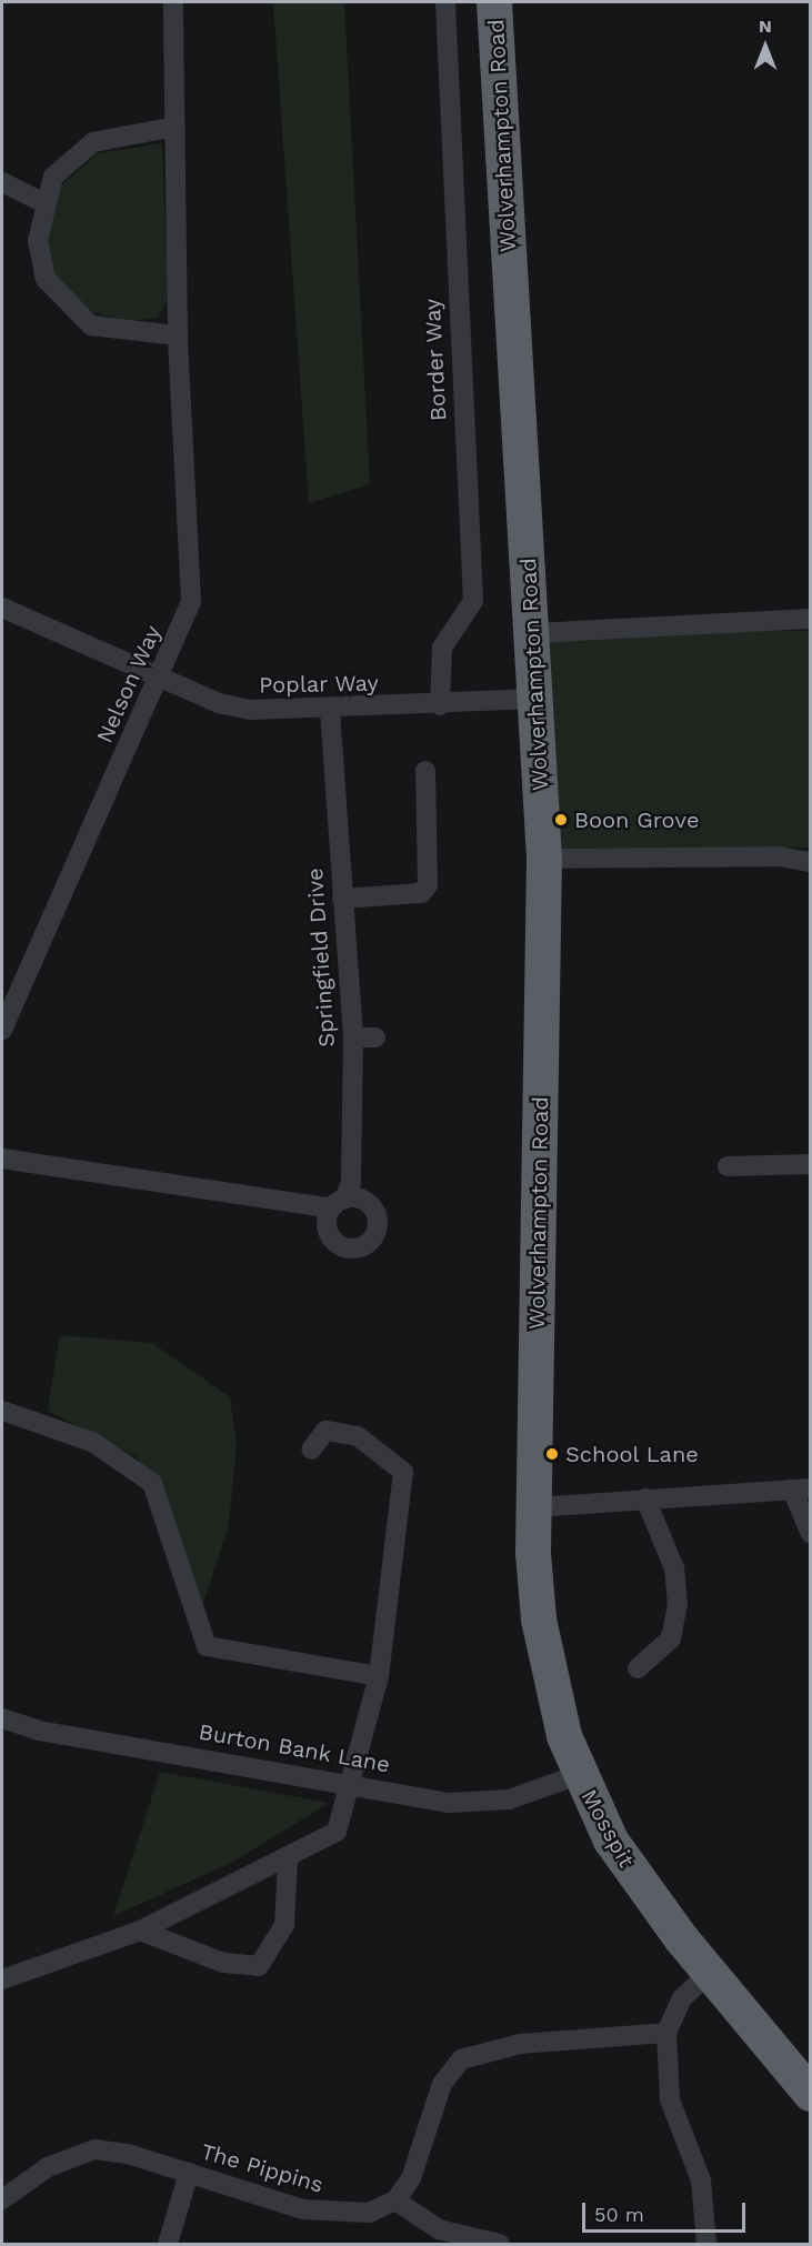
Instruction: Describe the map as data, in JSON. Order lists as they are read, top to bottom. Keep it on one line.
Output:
{"streets":{"highway":["Wolverhampton Road","Mosspit"],"street":["Border Way","Nelson Way","Poplar Way","Springfield Drive","Burton Bank Lane","The Pippins"]},"crossings":[["Wolverhampton Road","Poplar Way"],["Wolverhampton Road","Mosspit"],["Border Way","Poplar Way"],["Nelson Way","Poplar Way"],["Poplar Way","Springfield Drive"],["Burton Bank Lane","Mosspit"]],"places":["Boon Grove","School Lane"],"scale_bar":"50 m","north":"top"}
